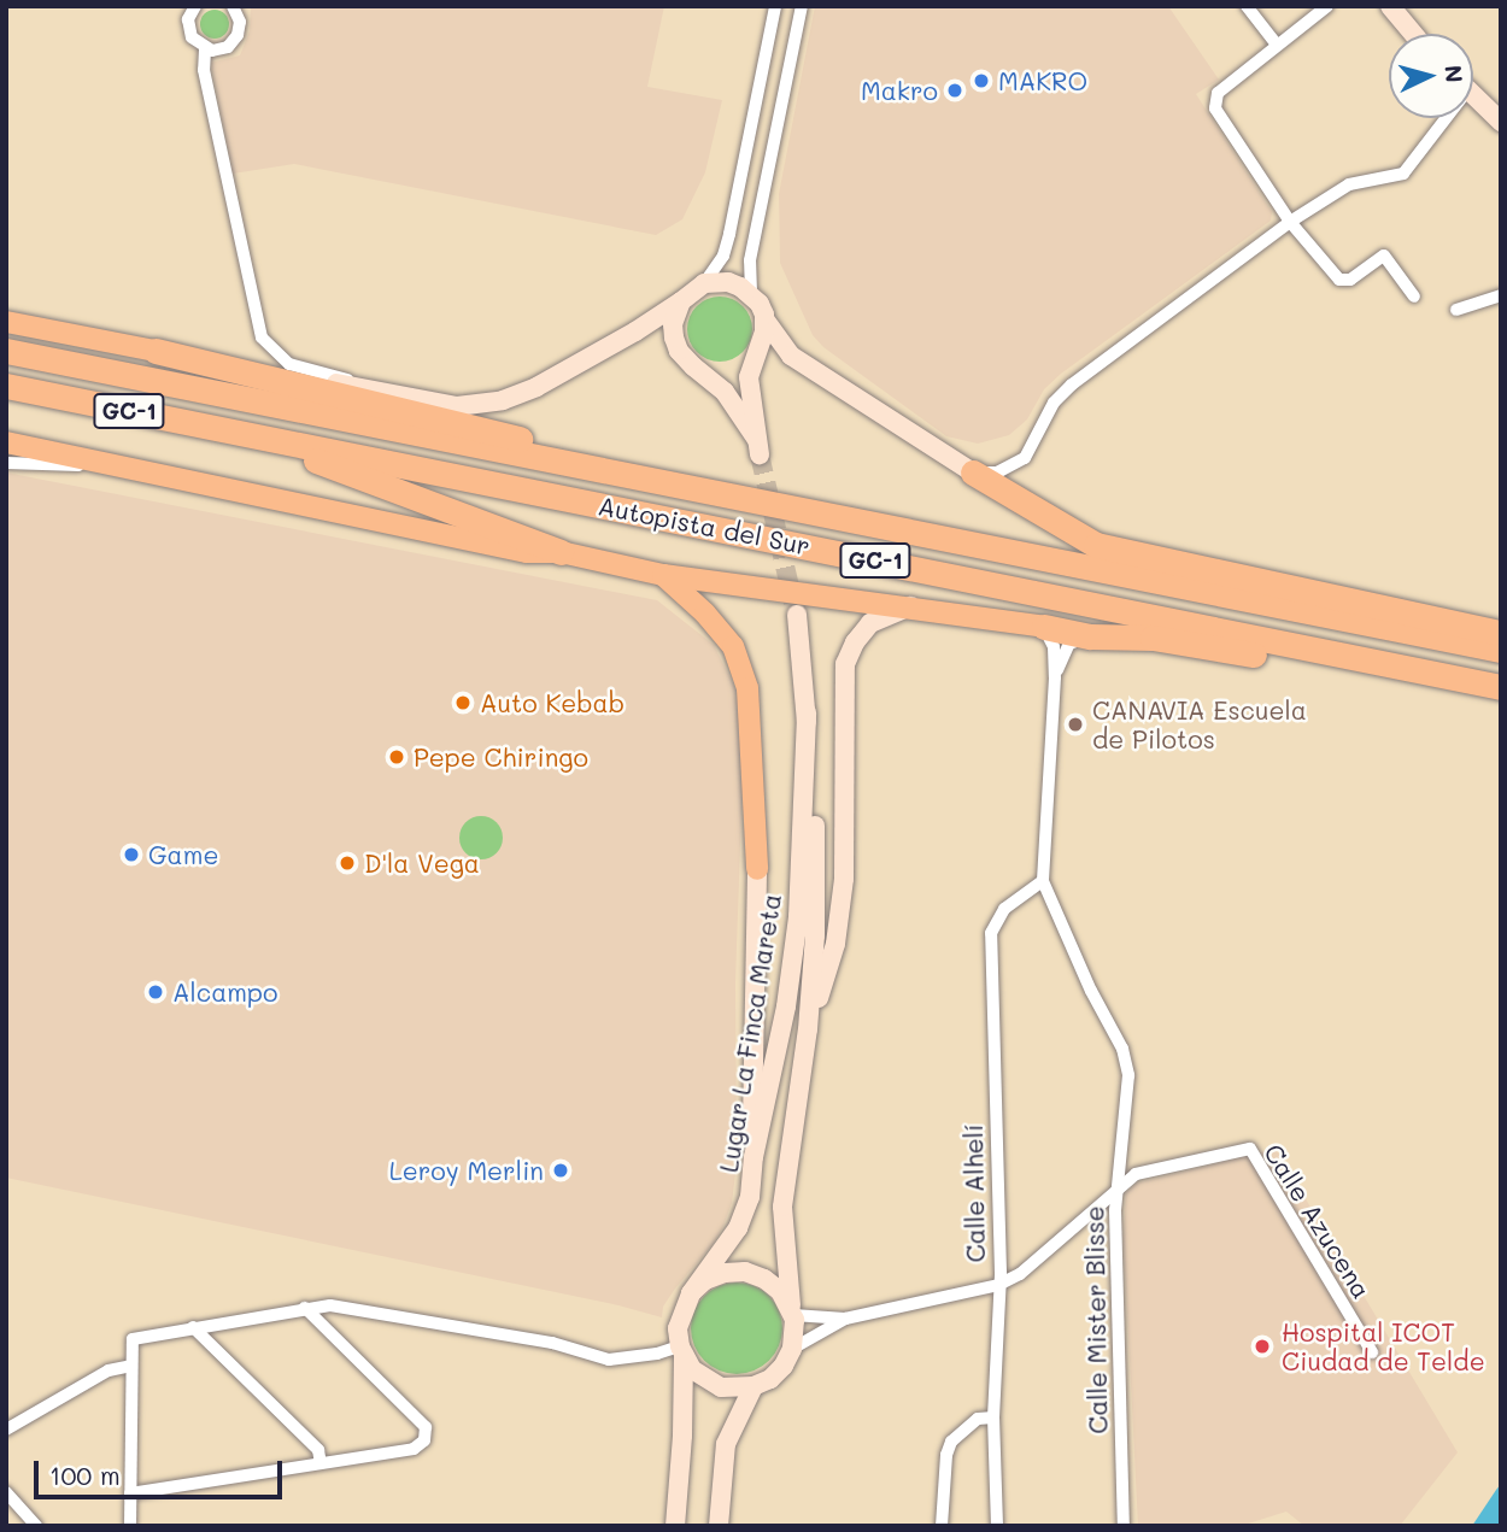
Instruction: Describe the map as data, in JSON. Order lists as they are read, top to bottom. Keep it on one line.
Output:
{"streets":{"highway":["GC-1","Autopista del Sur"],"street":["Lugar La Finca Mareta","Calle Alhelí","Calle Azucena","Calle Mister Blisse"]},"crossings":[["Lugar La Finca Mareta","Calle Azucena"],["Calle Alhelí","Calle Azucena"],["Calle Alhelí","Calle Mister Blisse"],["Calle Azucena","Calle Mister Blisse"]],"places":["MAKRO","Makro","Auto Kebab","CANAVIA Escuela de Pilotos","Pepe Chiringo","Game","D'la Vega","Alcampo","Leroy Merlin","Hospital ICOT Ciudad de Telde"],"scale_bar":"100 m","north":"right"}
